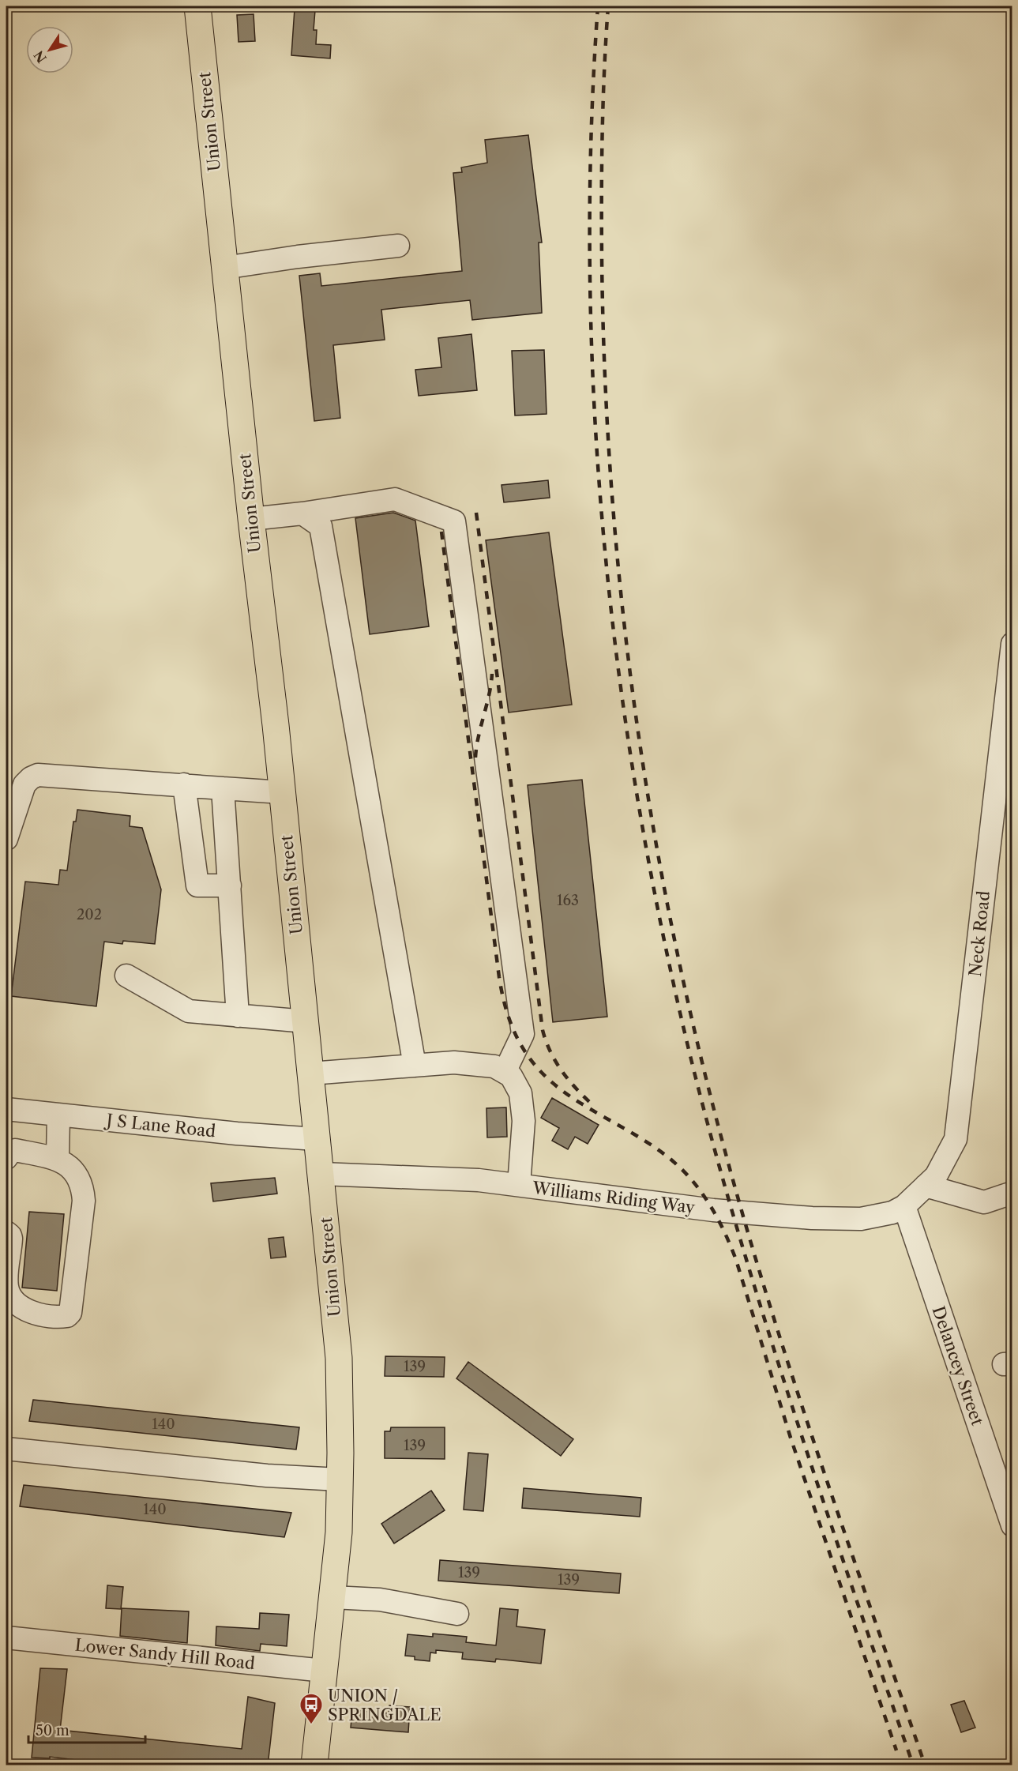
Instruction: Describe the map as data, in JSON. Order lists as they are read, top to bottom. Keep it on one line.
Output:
{"streets":{"main road":["Union Street"],"street":["Neck Road","J S Lane Road","Williams Riding Way","Delancey Street","Lower Sandy Hill Road"]},"crossings":[["Union Street","J S Lane Road"],["Union Street","Williams Riding Way"],["Union Street","Lower Sandy Hill Road"],["Neck Road","Williams Riding Way"],["Neck Road","Delancey Street"],["Williams Riding Way","Delancey Street"]],"places":{"bus stop":["UNION / SPRINGDALE"]},"house_numbers":["163","202","139","140","139","140","139","139"],"scale_bar":"50 m","north":"bottom left"}
